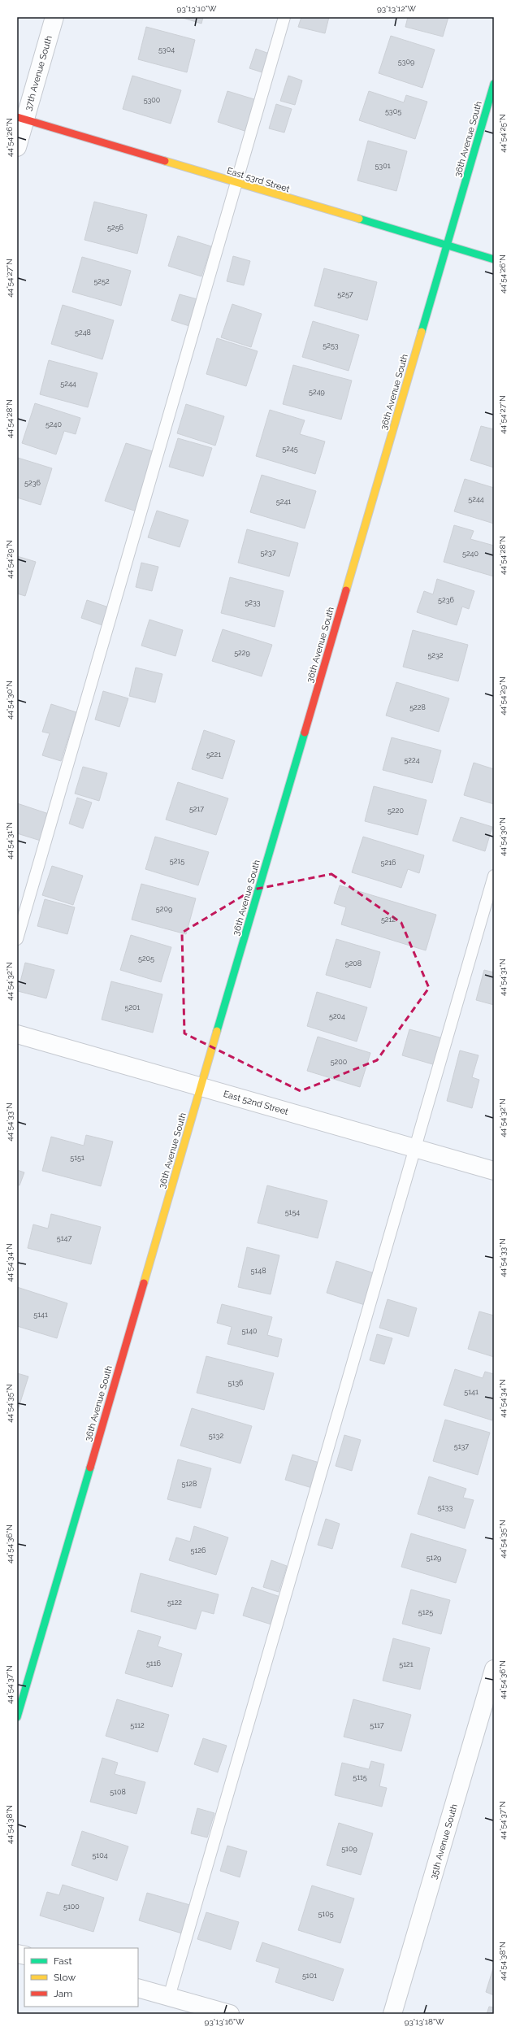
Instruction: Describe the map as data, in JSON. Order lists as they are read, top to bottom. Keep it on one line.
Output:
{"streets":{"street":["37th Avenue South","36th Avenue South","East 53rd Street","East 52nd Street","35th Avenue South"]},"crossings":[["37th Avenue South","East 53rd Street"],["36th Avenue South","East 53rd Street"],["36th Avenue South","East 52nd Street"]],"house_numbers":["5304","5309","5300","5305","5301","5256","5252","5257","5248","5253","5244","5249","5240","5245","5236","5244","5241","5237","5240","5236","5233","5229","5232","5228","5221","5224","5217","5220","5215","5216","5209","5212","5205","5208","5201","5204","5200","5151","5154","5147","5148","5141","5140","5136","5141","5132","5137","5128","5133","5126","5129","5122","5125","5116","5121","5112","5117","5115","5108","5109","5104","5100","5105","5101"],"legend":["Fast","Slow","Jam"],"coordinates":["93°13'10\"W","93°13'12\"W","44°54'25\"N","44°54'26\"N","44°54'27\"N","44°54'28\"N","44°54'29\"N","44°54'30\"N","44°54'31\"N","44°54'32\"N","44°54'33\"N","44°54'34\"N","44°54'35\"N","44°54'36\"N","44°54'37\"N","44°54'38\"N","93°13'16\"W","93°13'18\"W"]}
